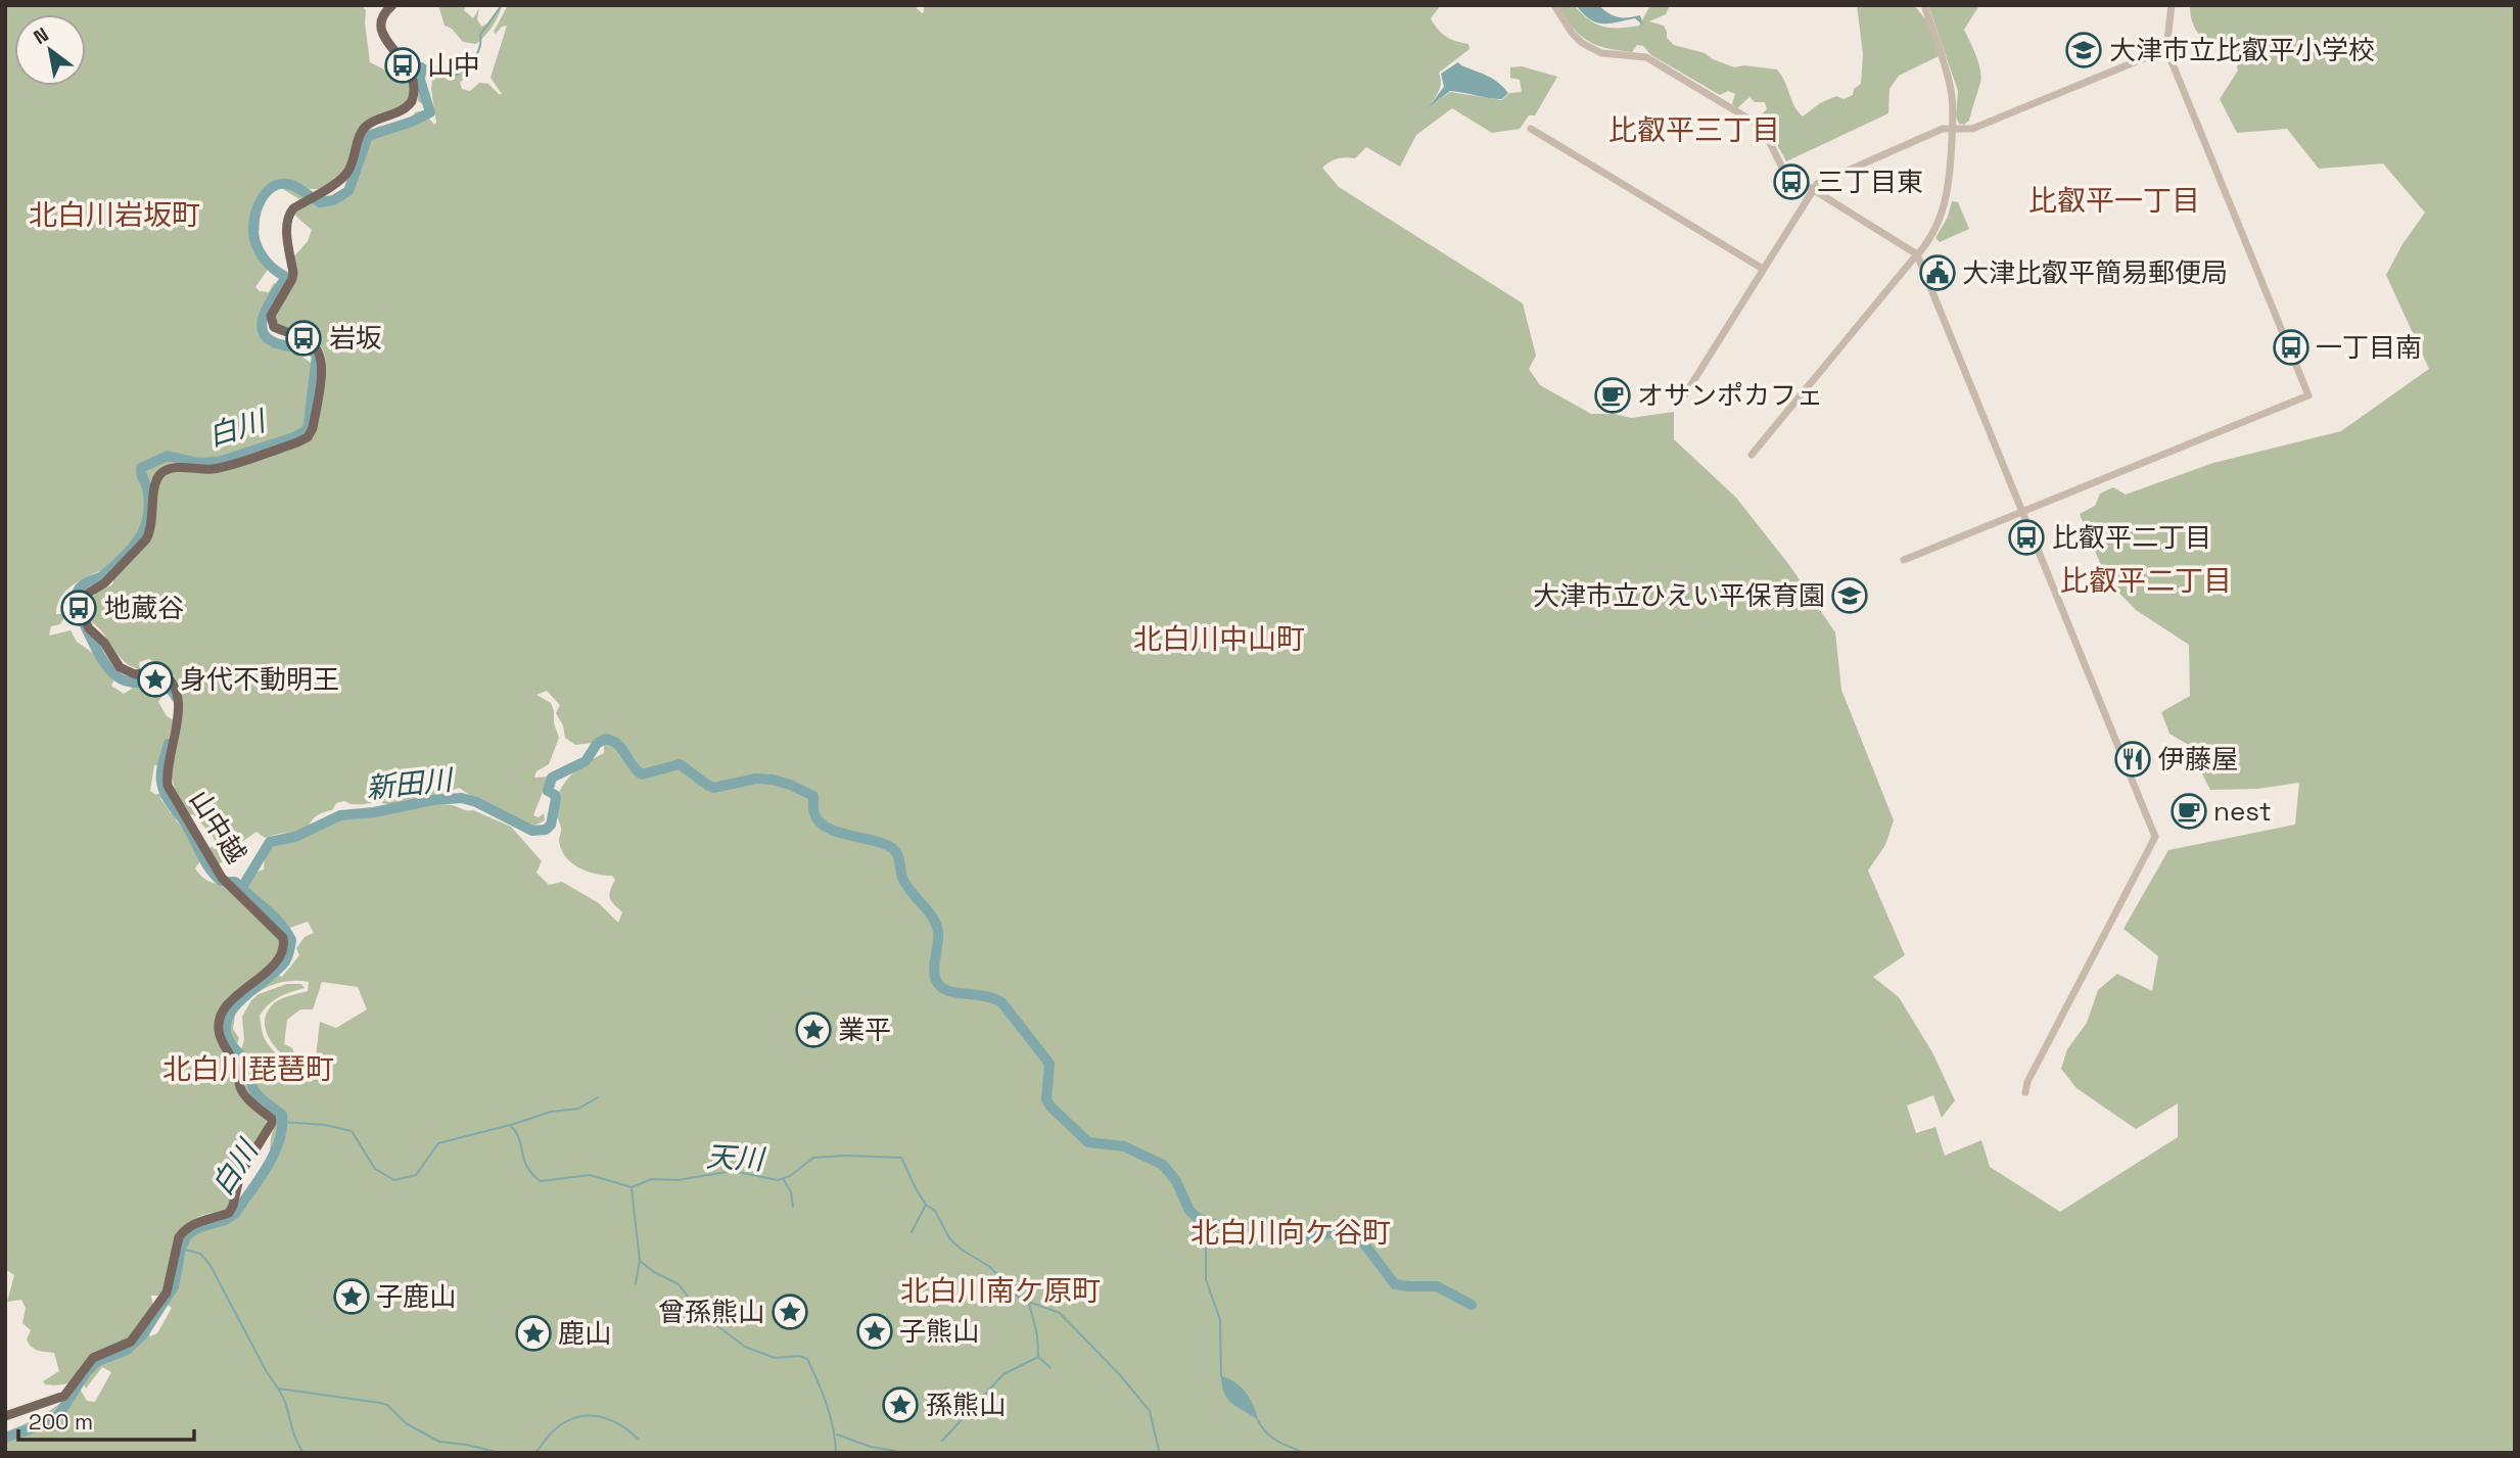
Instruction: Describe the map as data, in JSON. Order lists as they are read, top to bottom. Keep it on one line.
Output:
{"streets":{"main road":["山中越"]},"districts":["比叡平三丁目","比叡平一丁目","北白川岩坂町","比叡平二丁目","北白川中山町","北白川琵琶町","北白川向ケ谷町","北白川南ケ原町"],"water":["白川","新田川","天川"],"places":{"school or university":["大津市立比叡平小学校","大津市立ひえい平保育園"],"bus stop":["山中","三丁目東","岩坂","一丁目南","比叡平二丁目","地蔵谷"],"public building":["大津比叡平簡易郵便局"],"cafe":["オサンポカフェ","nest"],"place":["身代不動明王","業平","子鹿山","曾孫熊山","子熊山","鹿山","孫熊山"],"restaurant":["伊藤屋"]},"scale_bar":"200 m","north":"top left"}
